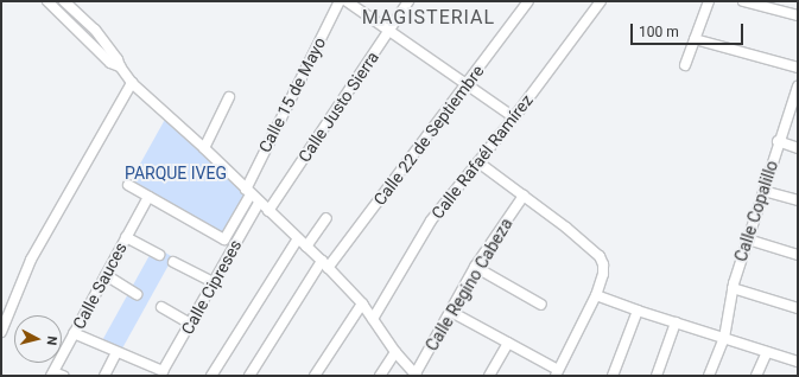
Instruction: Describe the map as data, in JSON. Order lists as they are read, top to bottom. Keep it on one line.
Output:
{"streets":{"street":["Calle 15 de Mayo","Calle Justo Sierra","Calle 22 de Septiembre","Calle Rafaél Ramírez","Calle Copalillo","Calle Regino Cabeza","Calle Sauces","Calle Cipreses"]},"crossings":[["Calle 15 de Mayo","Calle Sauces"]],"districts":["MAGISTERIAL"],"parks":["PARQUE IVEG"],"scale_bar":"100 m","north":"right"}
